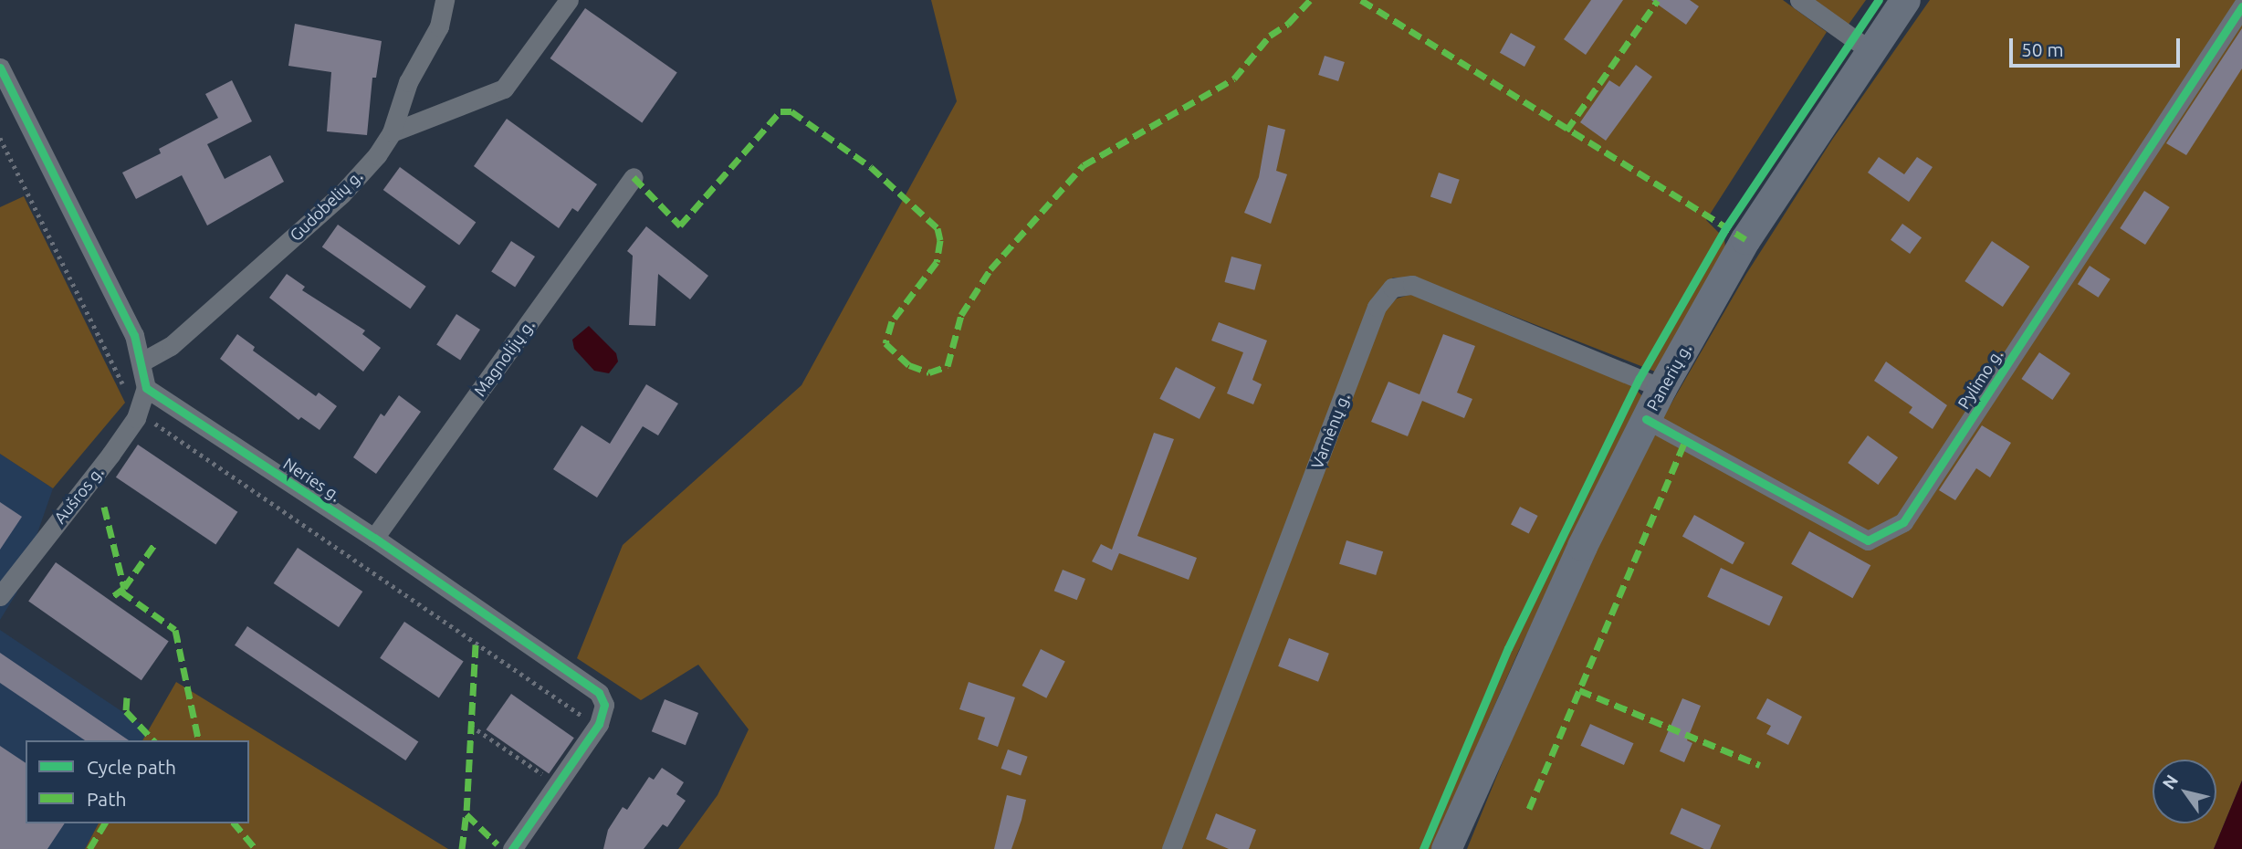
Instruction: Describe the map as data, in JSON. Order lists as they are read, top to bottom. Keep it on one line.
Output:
{"streets":{"main road":["Panerių g."],"street":["Gudobelių g.","Magnolijų g.","Pylimo g.","Varnėnų g.","Neries g.","Aušros g."]},"crossings":[["Magnolijų g.","Neries g."],["Panerių g.","Pylimo g."],["Panerių g.","Varnėnų g."],["Neries g.","Aušros g."]],"legend":["Cycle path","Path"],"scale_bar":"50 m","north":"top left"}
